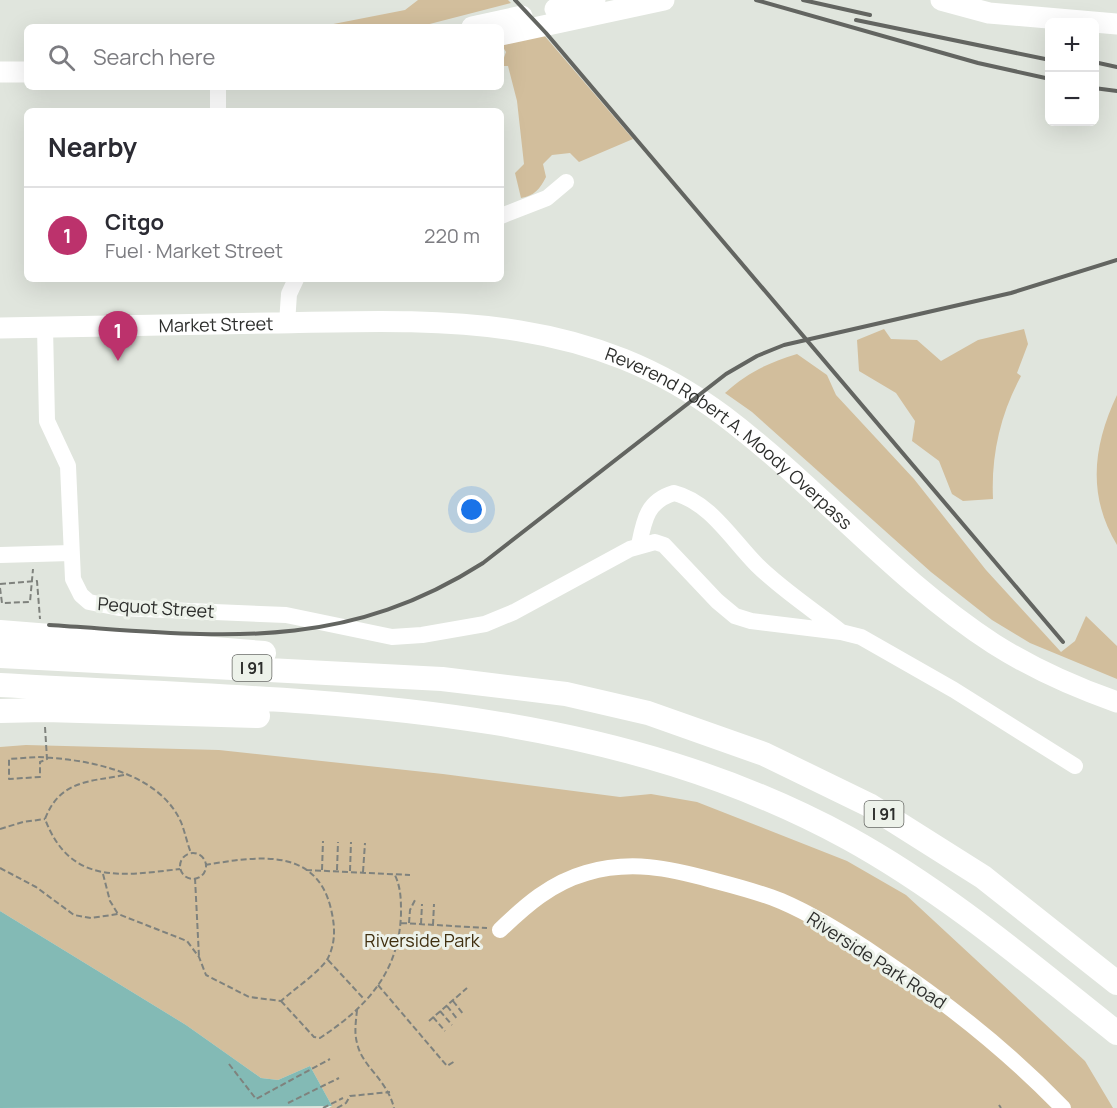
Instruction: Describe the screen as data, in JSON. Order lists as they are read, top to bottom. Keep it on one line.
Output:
{"streets":{"highway":["I 91"],"main road":["Market Street","Reverend Robert A. Moody Overpass"],"street":["Pequot Street","Riverside Park Road"]},"crossings":[["Market Street","Reverend Robert A. Moody Overpass"],["Market Street","Pequot Street"]],"parks":["Riverside Park"],"page":{"map_buttons":["+","−"],"search":"Search here","heading":"Nearby","list":[{"mark":"1","name":"Citgo","note":"Fuel · Market Street","value":"220 m"}],"pins":"1"}}
